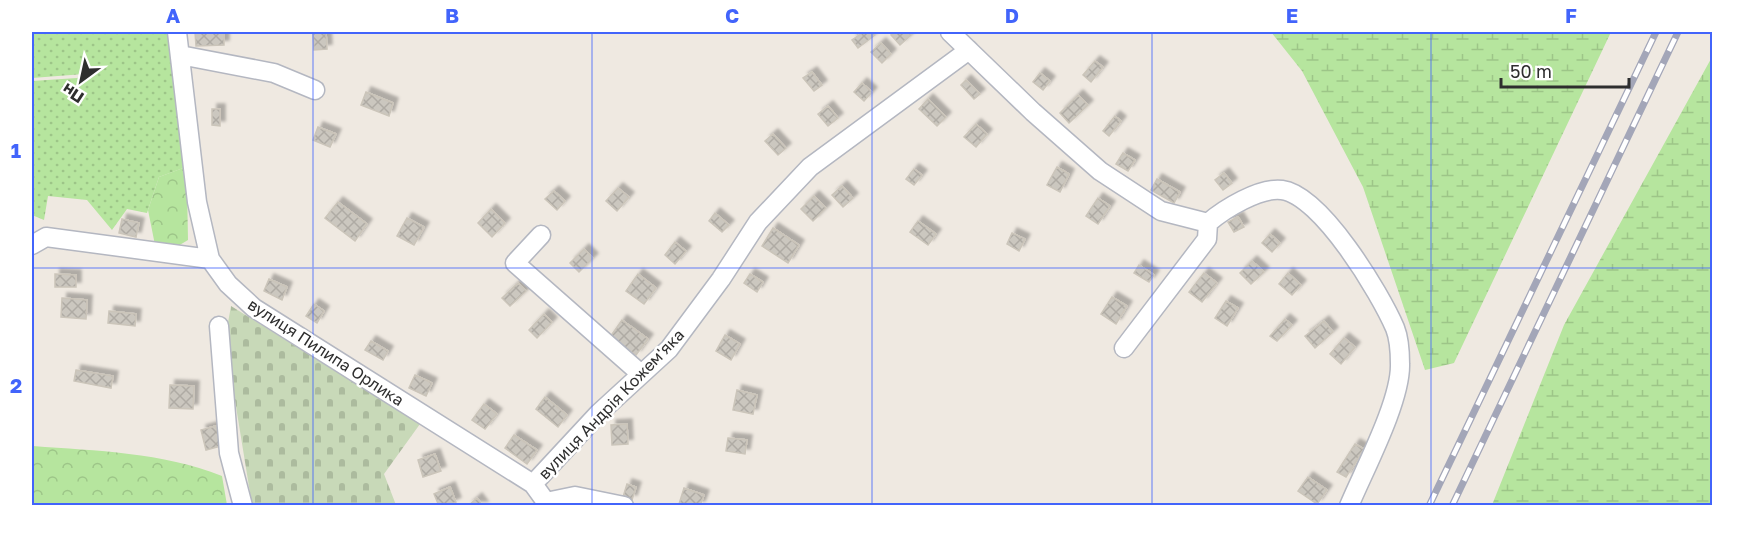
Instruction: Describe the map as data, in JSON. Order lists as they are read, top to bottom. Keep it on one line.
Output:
{"streets":{"street":["вулиця Пилипа Орлика","вулиця Андрія Кожем'яка"]},"crossings":[["вулиця Пилипа Орлика","вулиця Андрія Кожем'яка"]],"scale_bar":"50 m","north":"bottom left","grid":{"columns":["A","B","C","D","E","F"],"rows":["1","2"]}}
